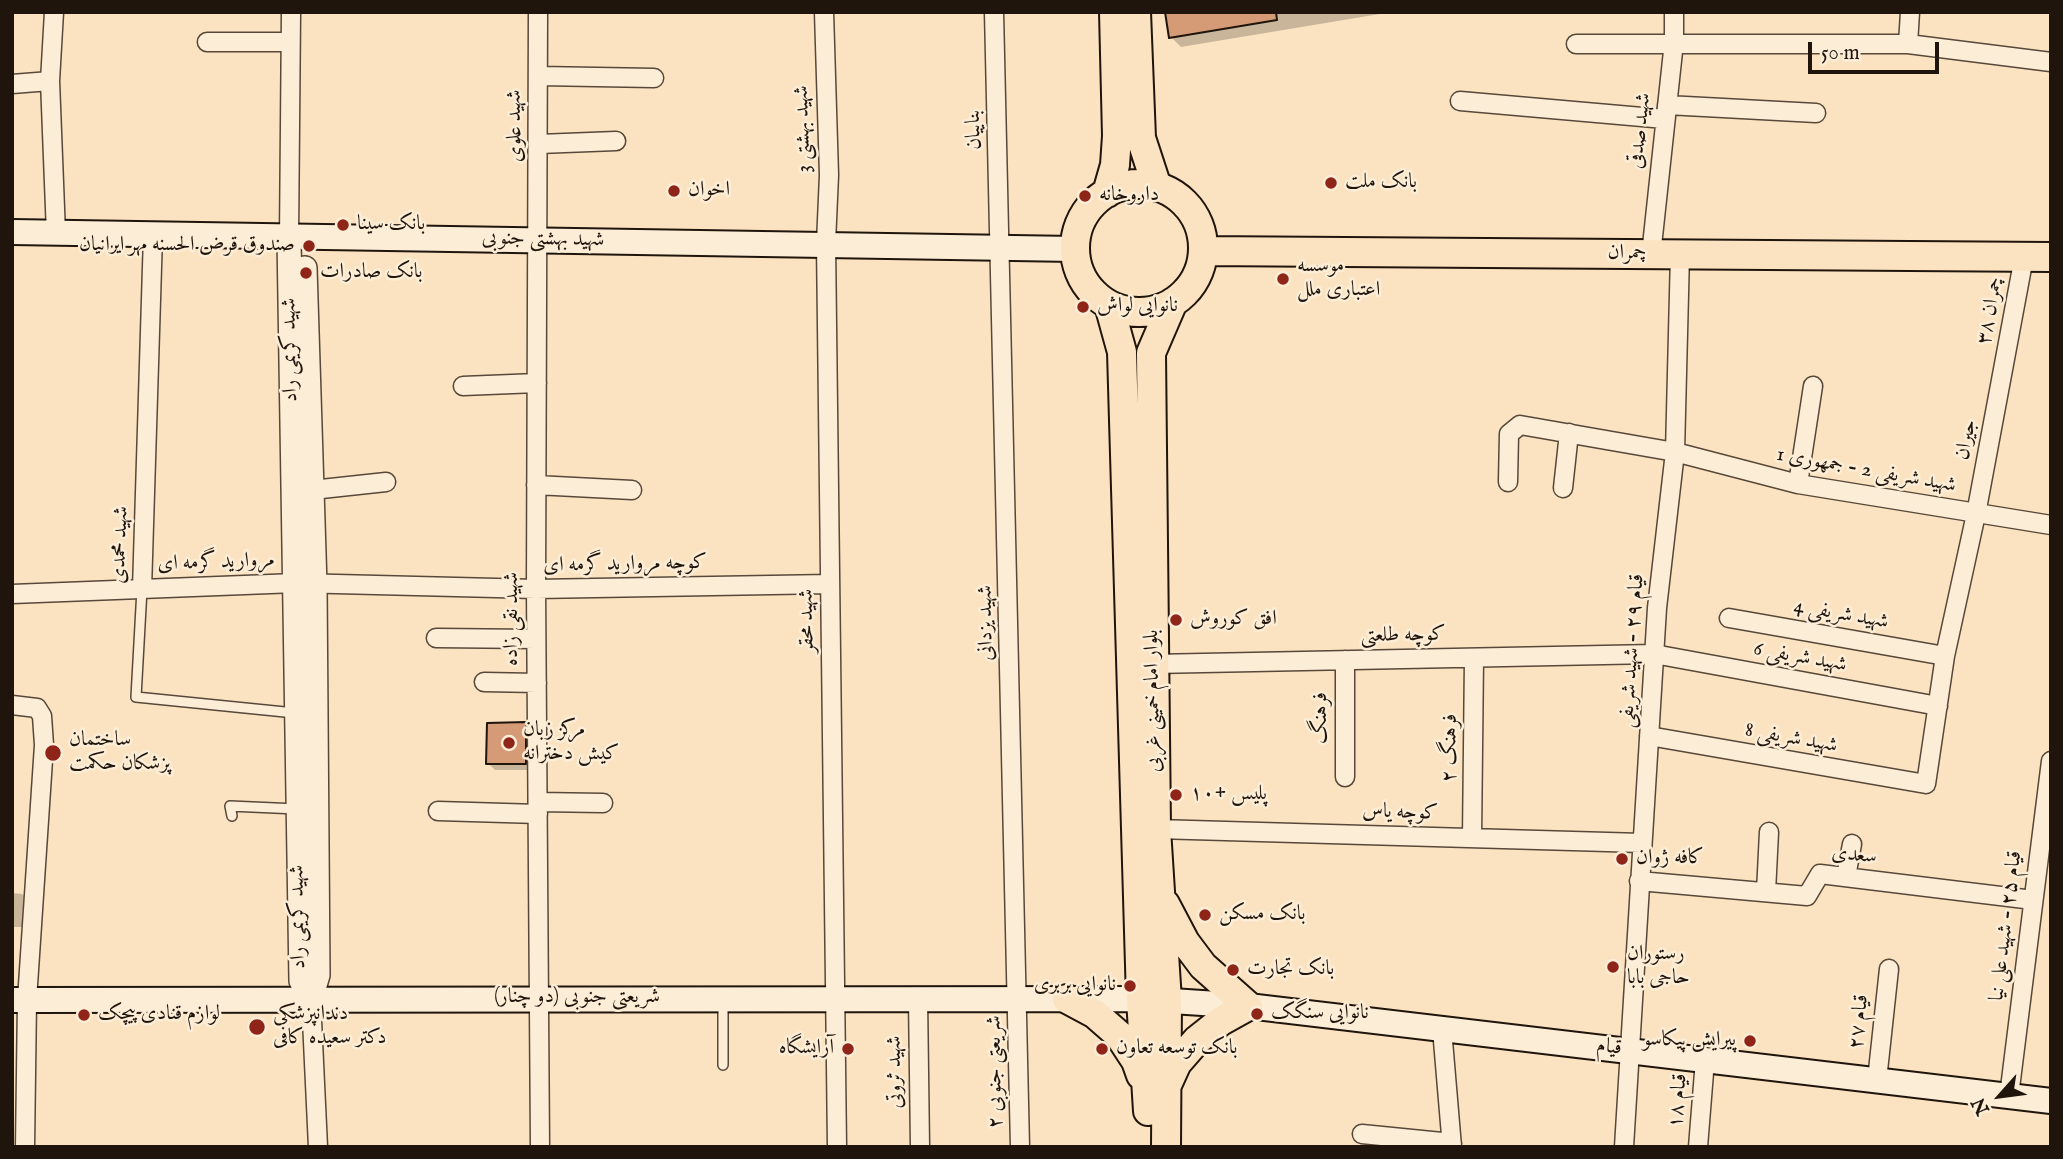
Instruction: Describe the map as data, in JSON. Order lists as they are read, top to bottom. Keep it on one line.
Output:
{"streets":{"main road":["شهید بهشتی جنوبی","چمران","بلوار امام خمینی غربی","شریعتی جنوبی (دو چنار)","قیام"],"street":["شهید علوی","شهید بهشتی 3","بناییان","شهید صدقی","چمران ۳۸","شهید کریمی راد","جیران","شهید شریفی 2 - جمهوری 1","شهید محمدی","مروارید گرمه ای","کوچه مروارید گرمه ای","شهید شریفی 4","شهید نقی زاده","شهید محقر","شهید یزدانی","کوچه طلعتی","قیام ۲۹ - شهید شریفی","شهید شریفی 6","فرهنگ","شهید شریفی 8","فرهنگ ۲","کوچه یاس","سعدی","قیام ۲۵ - شهید علی نیا","قیام ۲۷","شهید ثروتی","شریعتی جنوبی ۲","قیام ۱۸"]},"crossings":[["شهید علوی","شهید بهشتی جنوبی"],["شهید علوی","شهید نقی زاده"],["شهید بهشتی 3","شهید بهشتی جنوبی"],["شهید بهشتی 3","شهید محقر"],["بناییان","شهید بهشتی جنوبی"],["بناییان","شهید یزدانی"],["شهید صدقی","چمران"],["شهید بهشتی جنوبی","چمران"],["شهید بهشتی جنوبی","شهید کریمی راد"],["شهید بهشتی جنوبی","شهید محمدی"],["شهید بهشتی جنوبی","شهید نقی زاده"],["شهید بهشتی جنوبی","شهید محقر"],["شهید بهشتی جنوبی","شهید یزدانی"],["شهید بهشتی جنوبی","بلوار امام خمینی غربی"],["چمران","چمران ۳۸"],["چمران","قیام ۲۹ - شهید شریفی"],["چمران","بلوار امام خمینی غربی"],["چمران ۳۸","جیران"],["شهید کریمی راد","شهید محمدی"],["شهید کریمی راد","مروارید گرمه ای"],["شهید کریمی راد","کوچه مروارید گرمه ای"],["شهید کریمی راد","شریعتی جنوبی (دو چنار)"],["جیران","شهید شریفی 2 - جمهوری 1"],["جیران","شهید شریفی 4"],["جیران","شهید شریفی 6"],["جیران","شهید شریفی 8"],["شهید شریفی 2 - جمهوری 1","قیام ۲۹ - شهید شریفی"],["شهید محمدی","مروارید گرمه ای"],["مروارید گرمه ای","کوچه مروارید گرمه ای"],["کوچه مروارید گرمه ای","شهید نقی زاده"],["کوچه مروارید گرمه ای","شهید محقر"],["شهید نقی زاده","شریعتی جنوبی (دو چنار)"],["شهید محقر","شریعتی جنوبی (دو چنار)"],["شهید یزدانی","شریعتی جنوبی (دو چنار)"],["شهید یزدانی","شریعتی جنوبی ۲"],["کوچه طلعتی","قیام ۲۹ - شهید شریفی"],["کوچه طلعتی","شهید شریفی 6"],["کوچه طلعتی","بلوار امام خمینی غربی"],["کوچه طلعتی","فرهنگ"],["کوچه طلعتی","فرهنگ ۲"],["قیام ۲۹ - شهید شریفی","شهید شریفی 6"],["قیام ۲۹ - شهید شریفی","شهید شریفی 8"],["قیام ۲۹ - شهید شریفی","کوچه یاس"],["قیام ۲۹ - شهید شریفی","سعدی"],["قیام ۲۹ - شهید شریفی","قیام"],["بلوار امام خمینی غربی","کوچه یاس"],["بلوار امام خمینی غربی","شریعتی جنوبی (دو چنار)"],["بلوار امام خمینی غربی","قیام"],["فرهنگ ۲","کوچه یاس"],["سعدی","قیام ۲۵ - شهید علی نیا"],["قیام ۲۵ - شهید علی نیا","قیام"],["شریعتی جنوبی (دو چنار)","قیام"],["شریعتی جنوبی (دو چنار)","شهید ثروتی"],["شریعتی جنوبی (دو چنار)","شریعتی جنوبی ۲"],["قیام ۲۷","قیام"],["قیام","قیام ۱۸"]],"places":["بانک ملت","اخوان","داروخانه","بانک سینا","صندوق قرض الحسنه مهر ایرانیان","بانک صادرات","موسسه اعتباری ملل","نانوایی لواش","افق کوروش","مرکز زبان کیش دخترانه","ساختمان پزشکان حکمت","پلیس +۱۰","کافه ژوان","بانک مسکن","رستوران حاجی بابا","بانک تجارت","نانوایی بربری","نانوایی سنگک","لوازم قنادی پیچک","دندانپزشکی دکتر سعیده کافی","پیرایش پیکاسو","آرایشگاه","بانک توسعه تعاون"],"scale_bar":"50 m","north":"bottom left"}
